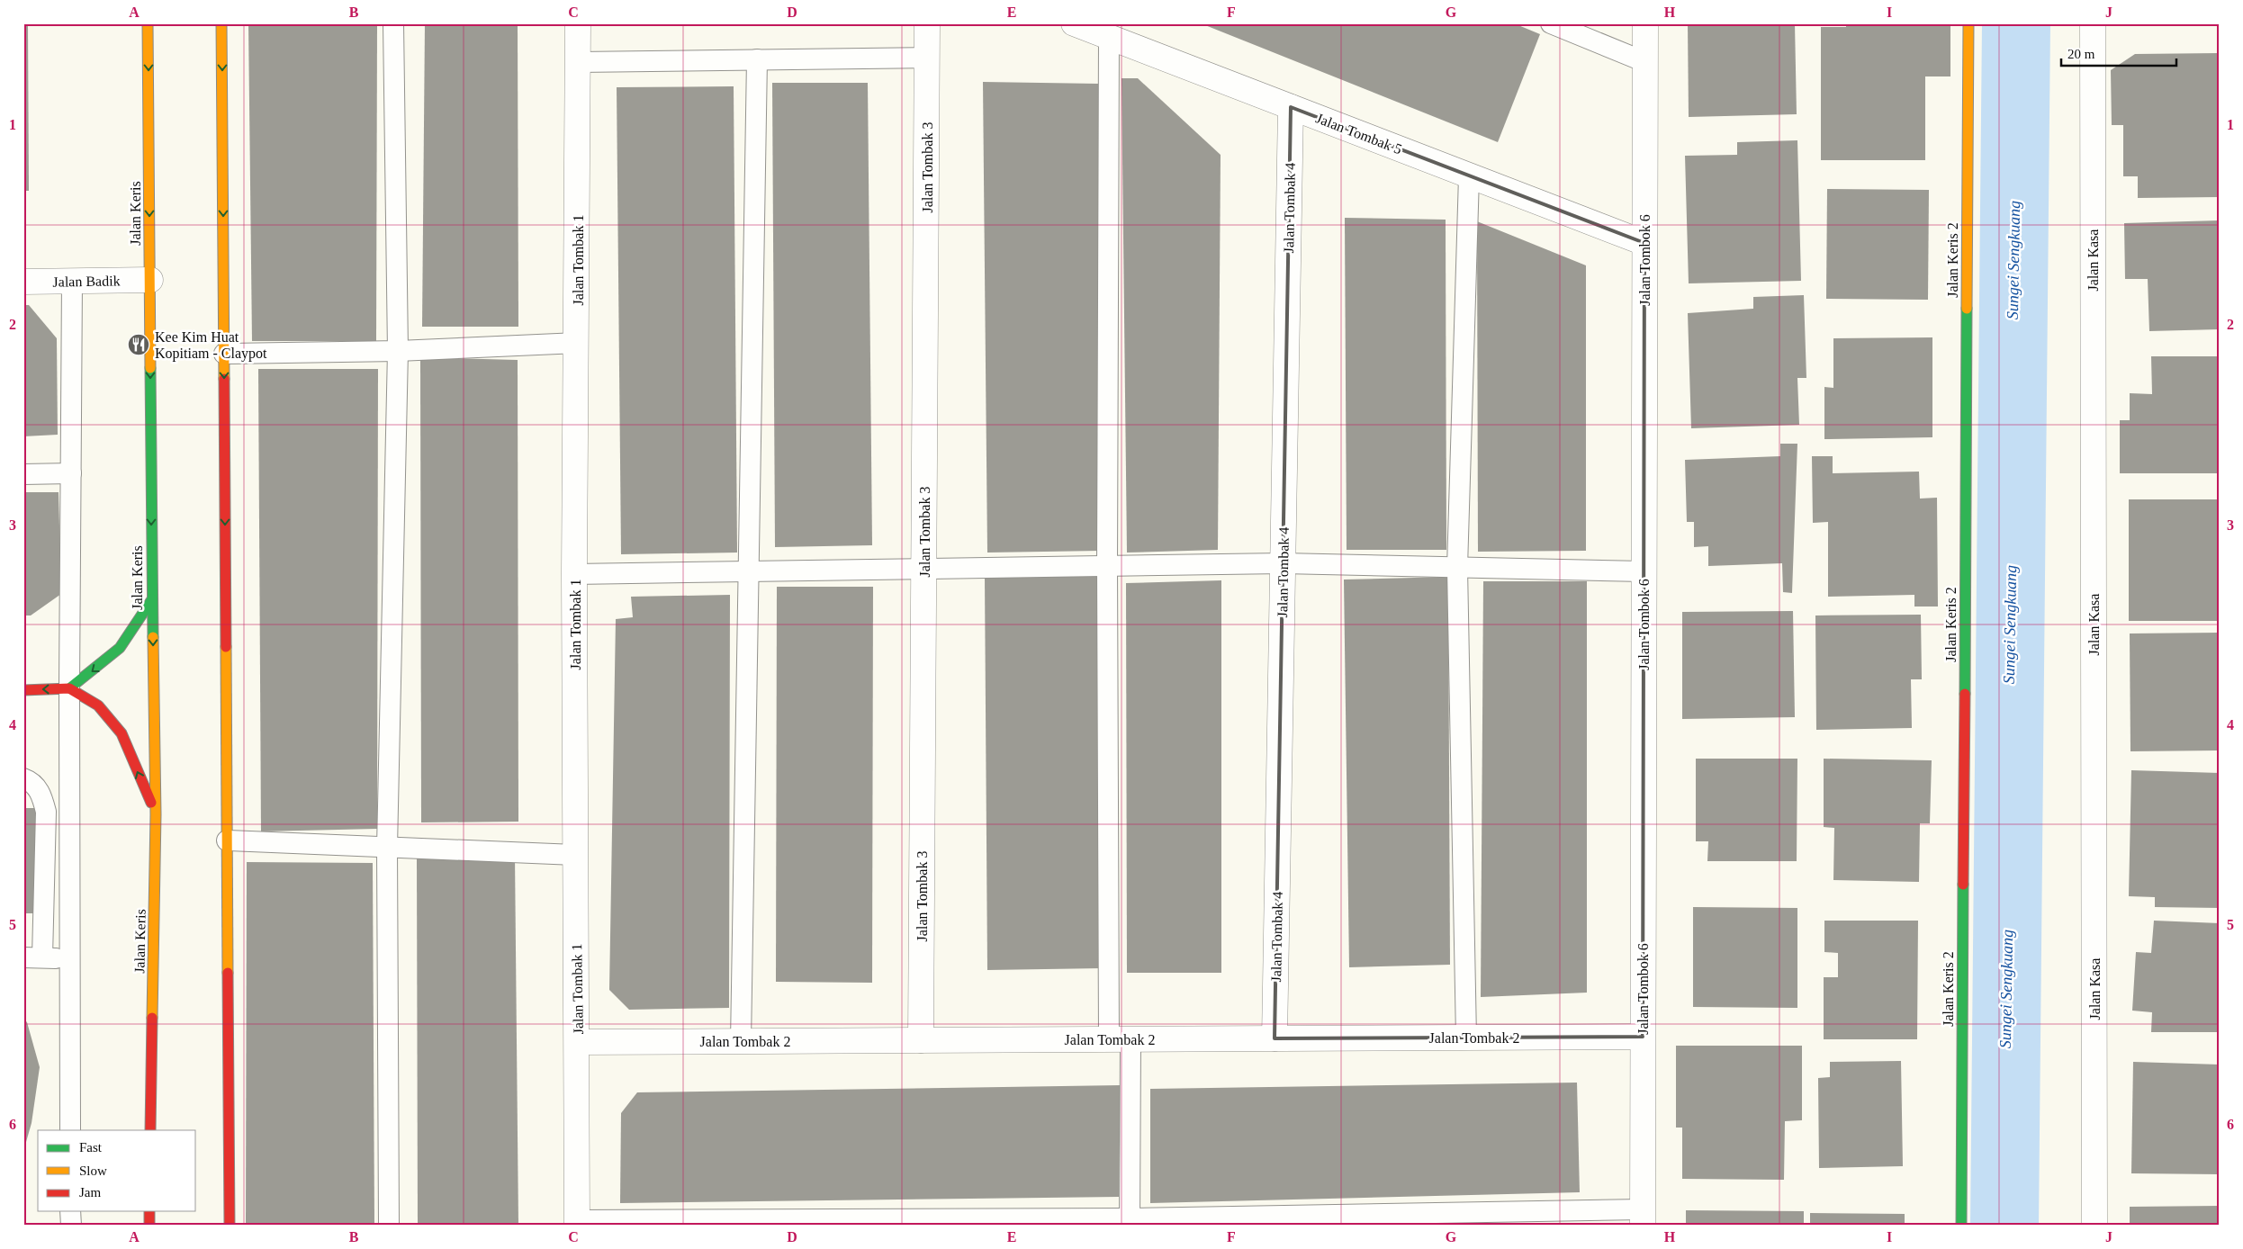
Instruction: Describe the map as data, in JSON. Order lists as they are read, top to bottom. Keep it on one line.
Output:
{"streets":{"street":["Jalan Tombak 5","Jalan Tombak 3","Jalan Tombak 4","Jalan Keris","Jalan Tombak 1","Jalan Tombok 6","Jalan Keris 2","Jalan Kasa","Jalan Badik","Jalan Tombak 2"]},"crossings":[["Jalan Tombak 5","Jalan Tombak 4"],["Jalan Tombak 5","Jalan Tombok 6"],["Jalan Tombak 3","Jalan Tombak 2"],["Jalan Tombak 4","Jalan Tombak 2"],["Jalan Keris","Jalan Badik"],["Jalan Tombak 1","Jalan Tombak 2"],["Jalan Tombok 6","Jalan Tombak 2"]],"water":["Sungei Sengkuang"],"places":{"restaurant":["Kee Kim Huat Kopitiam - Claypot"]},"legend":["Fast","Slow","Jam"],"scale_bar":"20 m","grid":{"columns":["A","B","C","D","E","F","G","H","I","J"],"rows":["1","2","3","4","5","6"]}}
